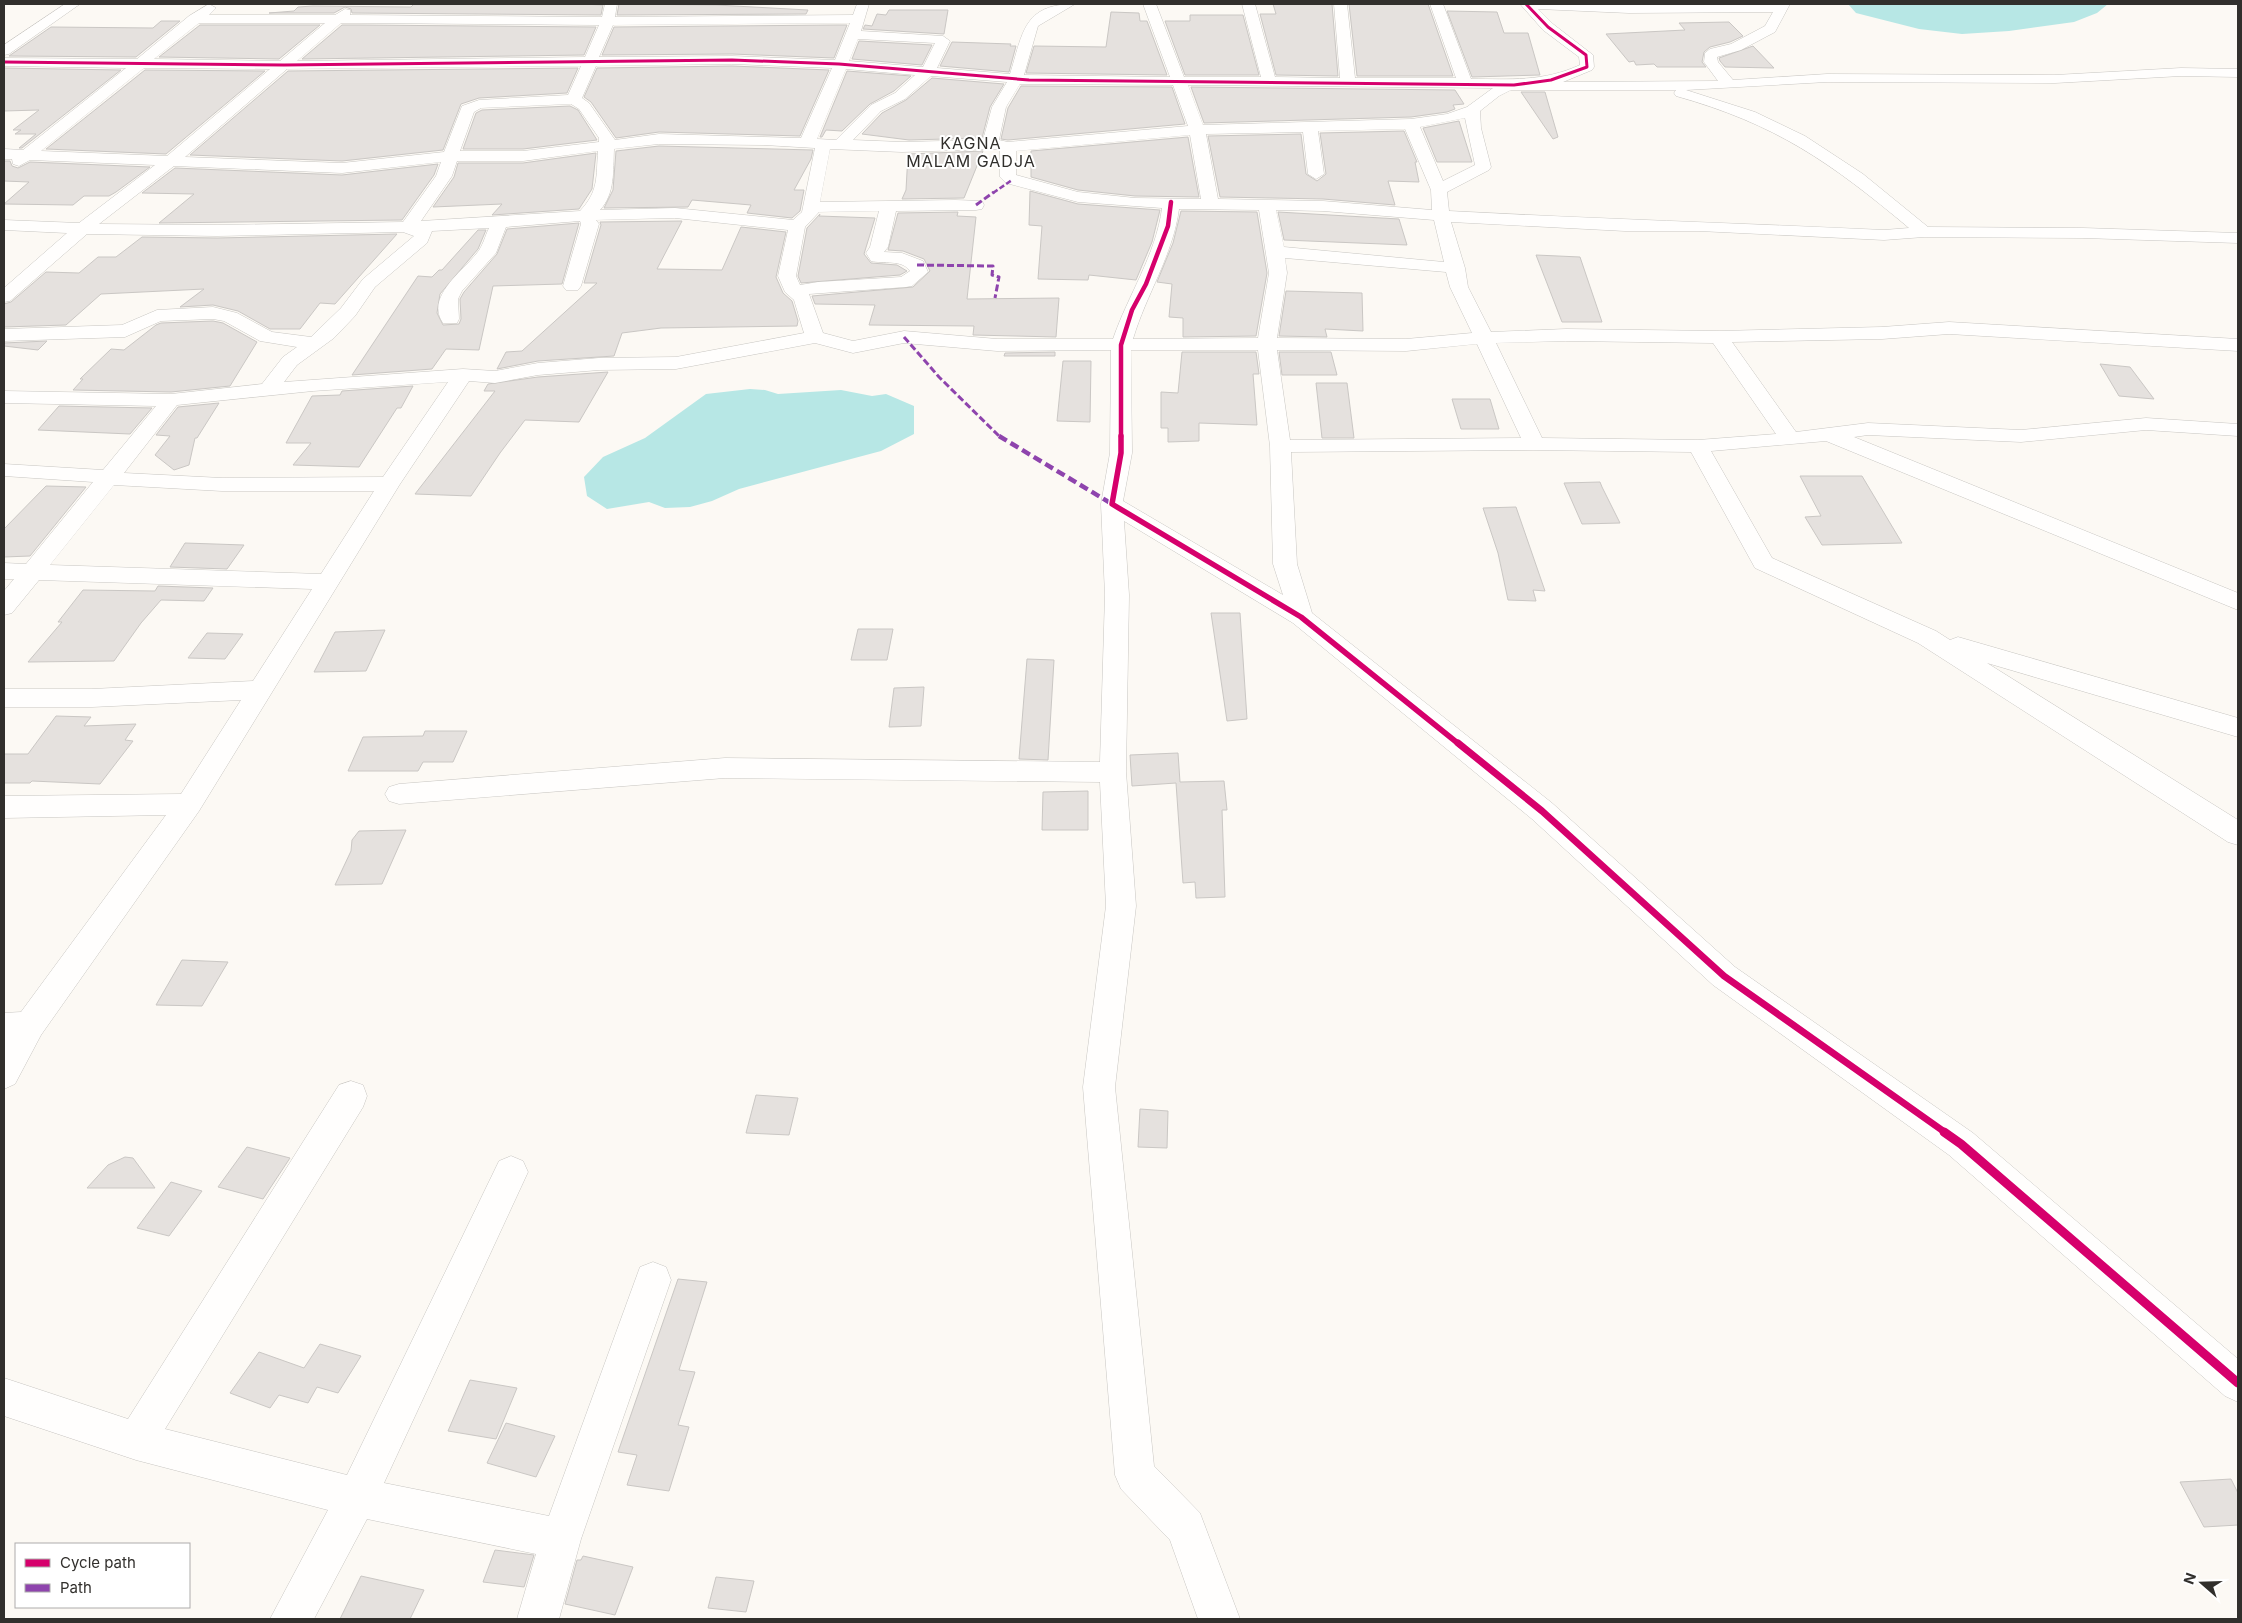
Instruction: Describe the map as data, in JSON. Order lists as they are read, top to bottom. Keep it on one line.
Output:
{"districts":["KAGNA MALAM GADJA"],"legend":["Cycle path","Path"],"north":"left"}
